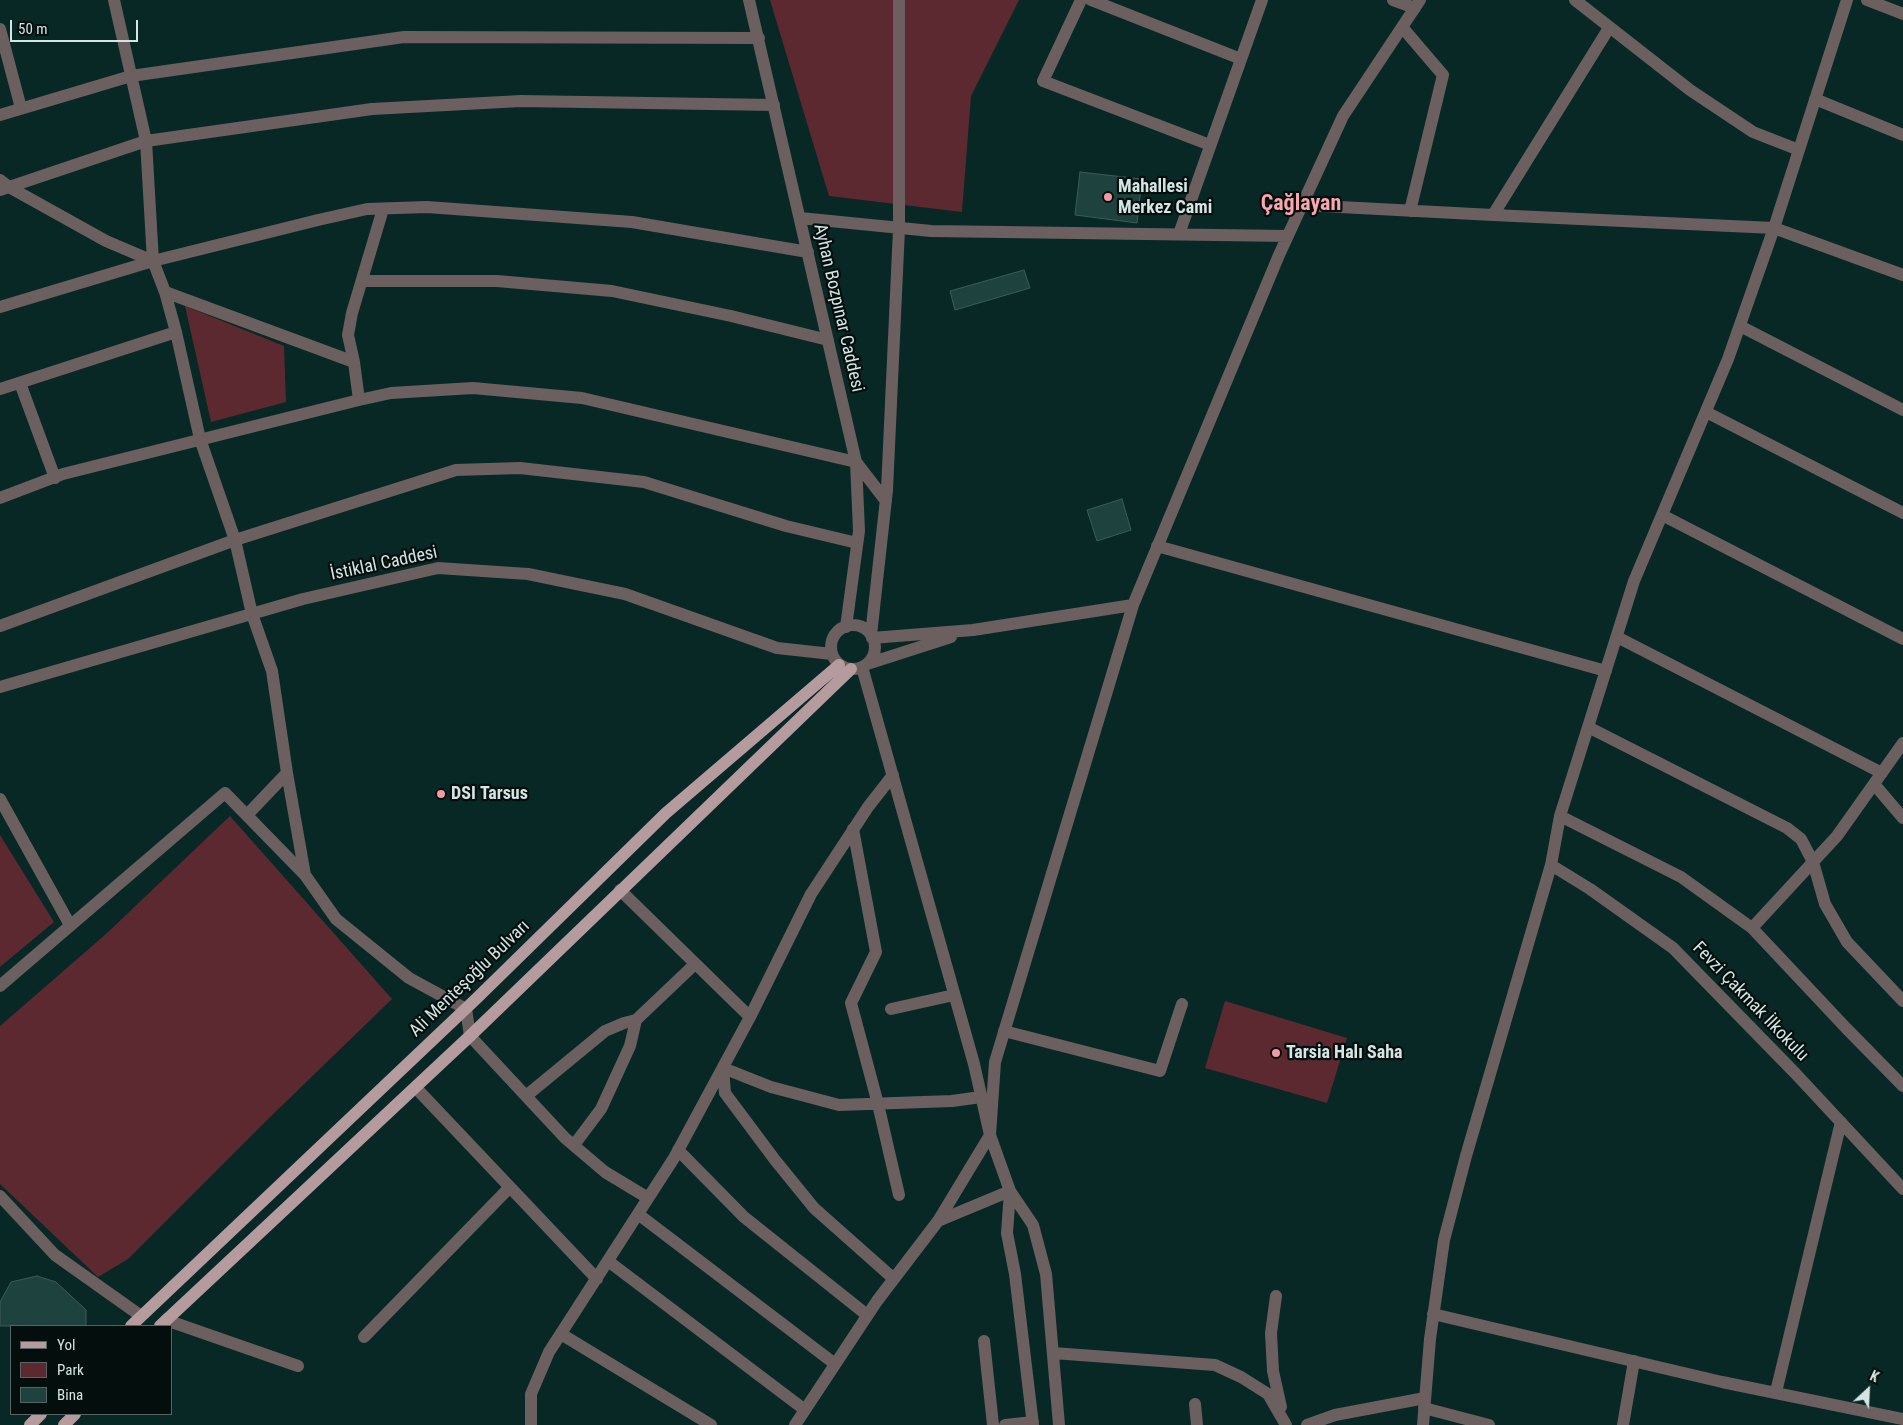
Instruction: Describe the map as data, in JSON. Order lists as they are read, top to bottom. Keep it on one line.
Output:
{"streets":{"main road":["Ali Menteşoğlu Bulvarı"],"street":["Ayhan Bozpınar Caddesi","İstiklal Caddesi","Fevzi Çakmak İlkokulu"]},"crossings":[["İstiklal Caddesi","Ali Menteşoğlu Bulvarı"]],"districts":["Çağlayan"],"places":["Mahallesi Merkez Cami","DSI Tarsus","Tarsia Halı Saha"],"legend":["Yol","Park","Bina"],"scale_bar":"50 m","north":"top right"}
